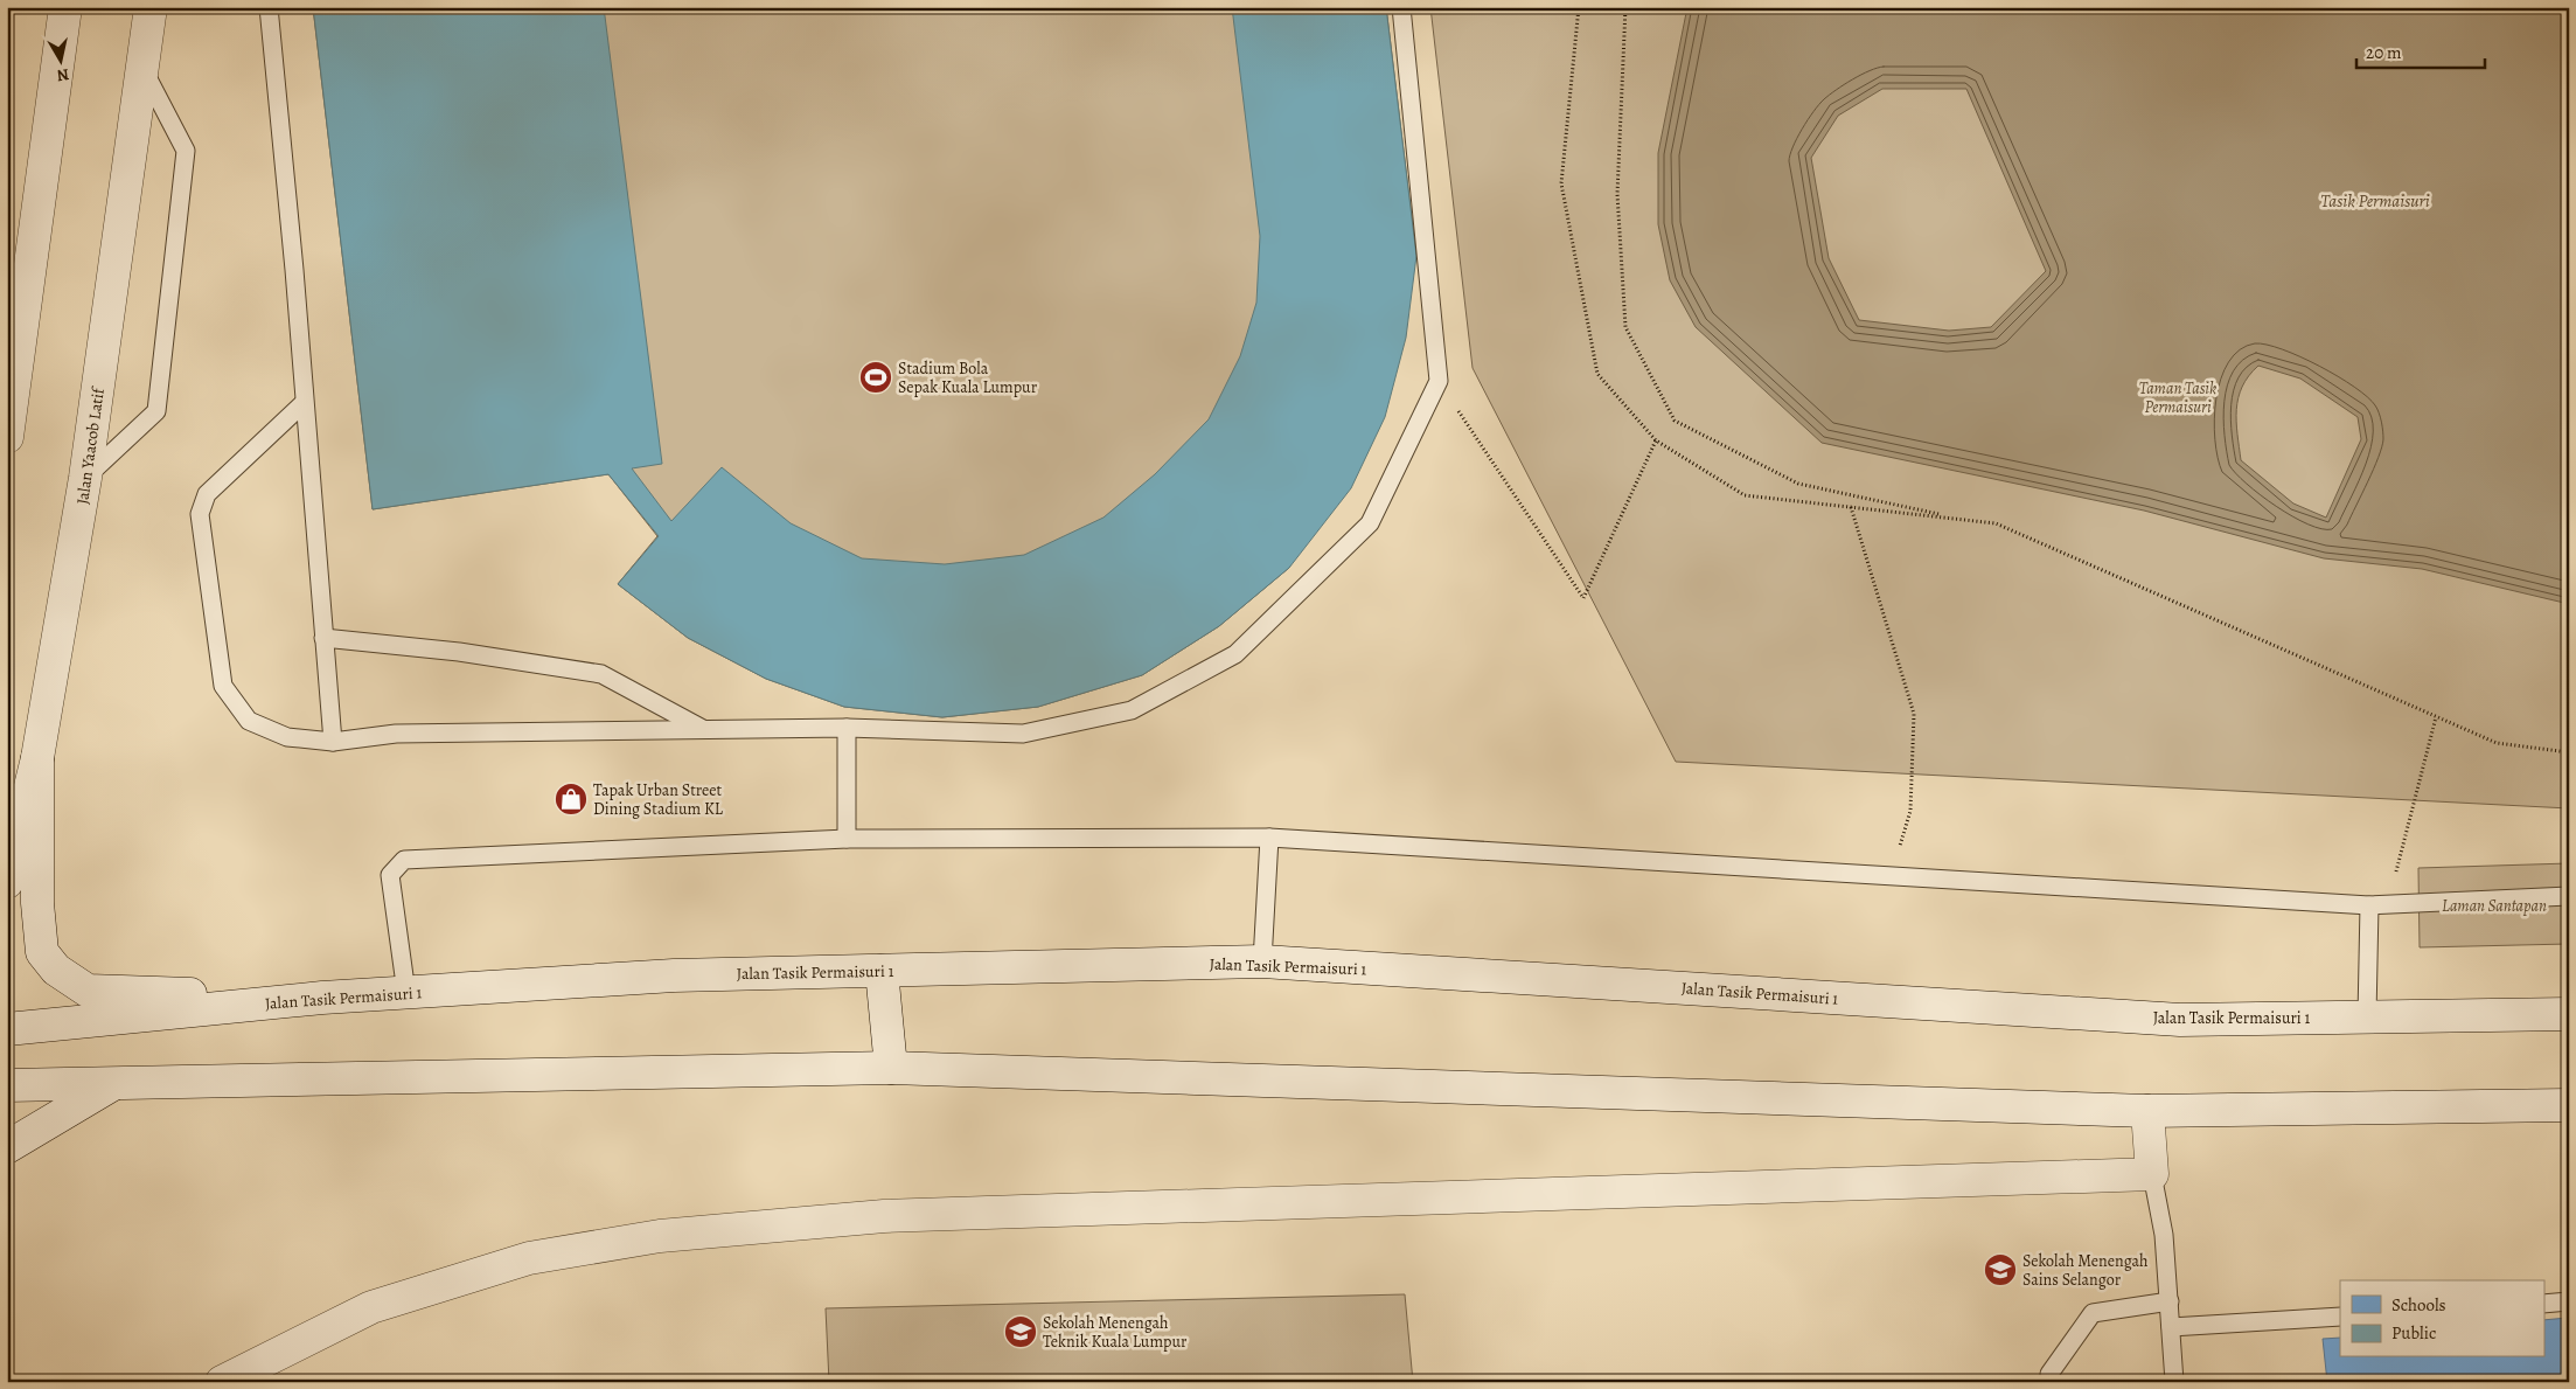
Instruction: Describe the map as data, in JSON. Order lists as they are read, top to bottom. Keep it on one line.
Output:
{"streets":{"main road":["Jalan Yaacob Latif","Jalan Tasik Permaisuri 1"]},"water":["Tasik Permaisuri"],"parks":["Taman Tasik Permaisuri","Laman Santapan"],"places":{"sports":["Stadium Bola Sepak Kuala Lumpur"],"shop":["Tapak Urban Street Dining Stadium KL"],"school or university":["Sekolah Menengah Sains Selangor","Sekolah Menengah Teknik Kuala Lumpur"]},"legend":["Schools","Public"],"scale_bar":"20 m","north":"bottom"}
